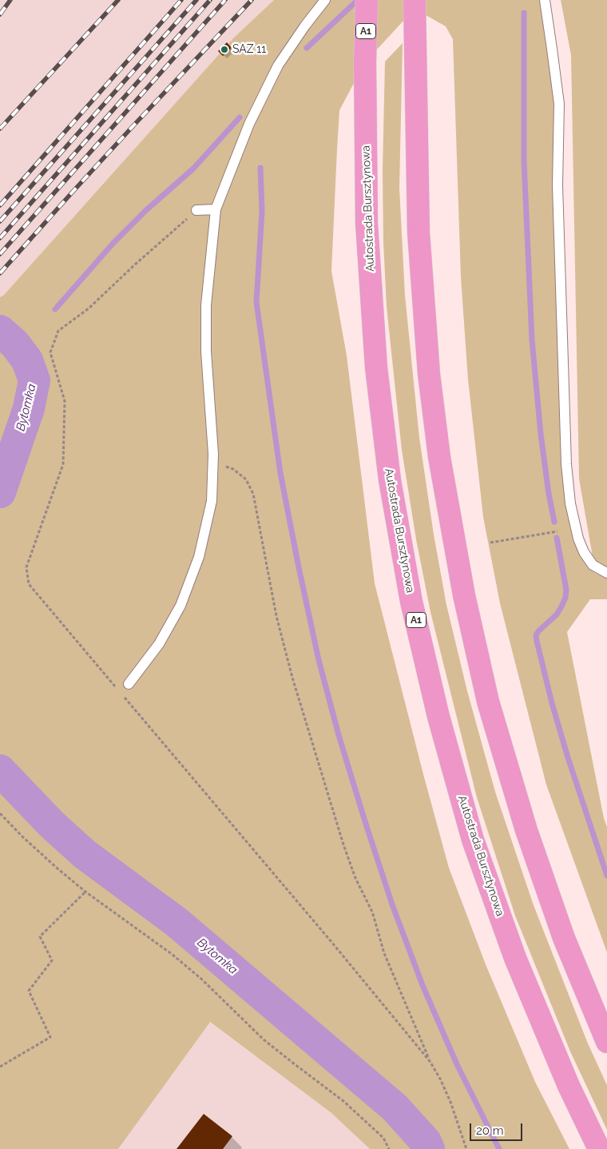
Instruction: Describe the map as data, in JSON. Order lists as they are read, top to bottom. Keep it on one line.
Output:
{"streets":{"highway":["A1","Autostrada Bursztynowa"]},"water":["Bytomka"],"places":["SAZ 11"],"scale_bar":"20 m"}
